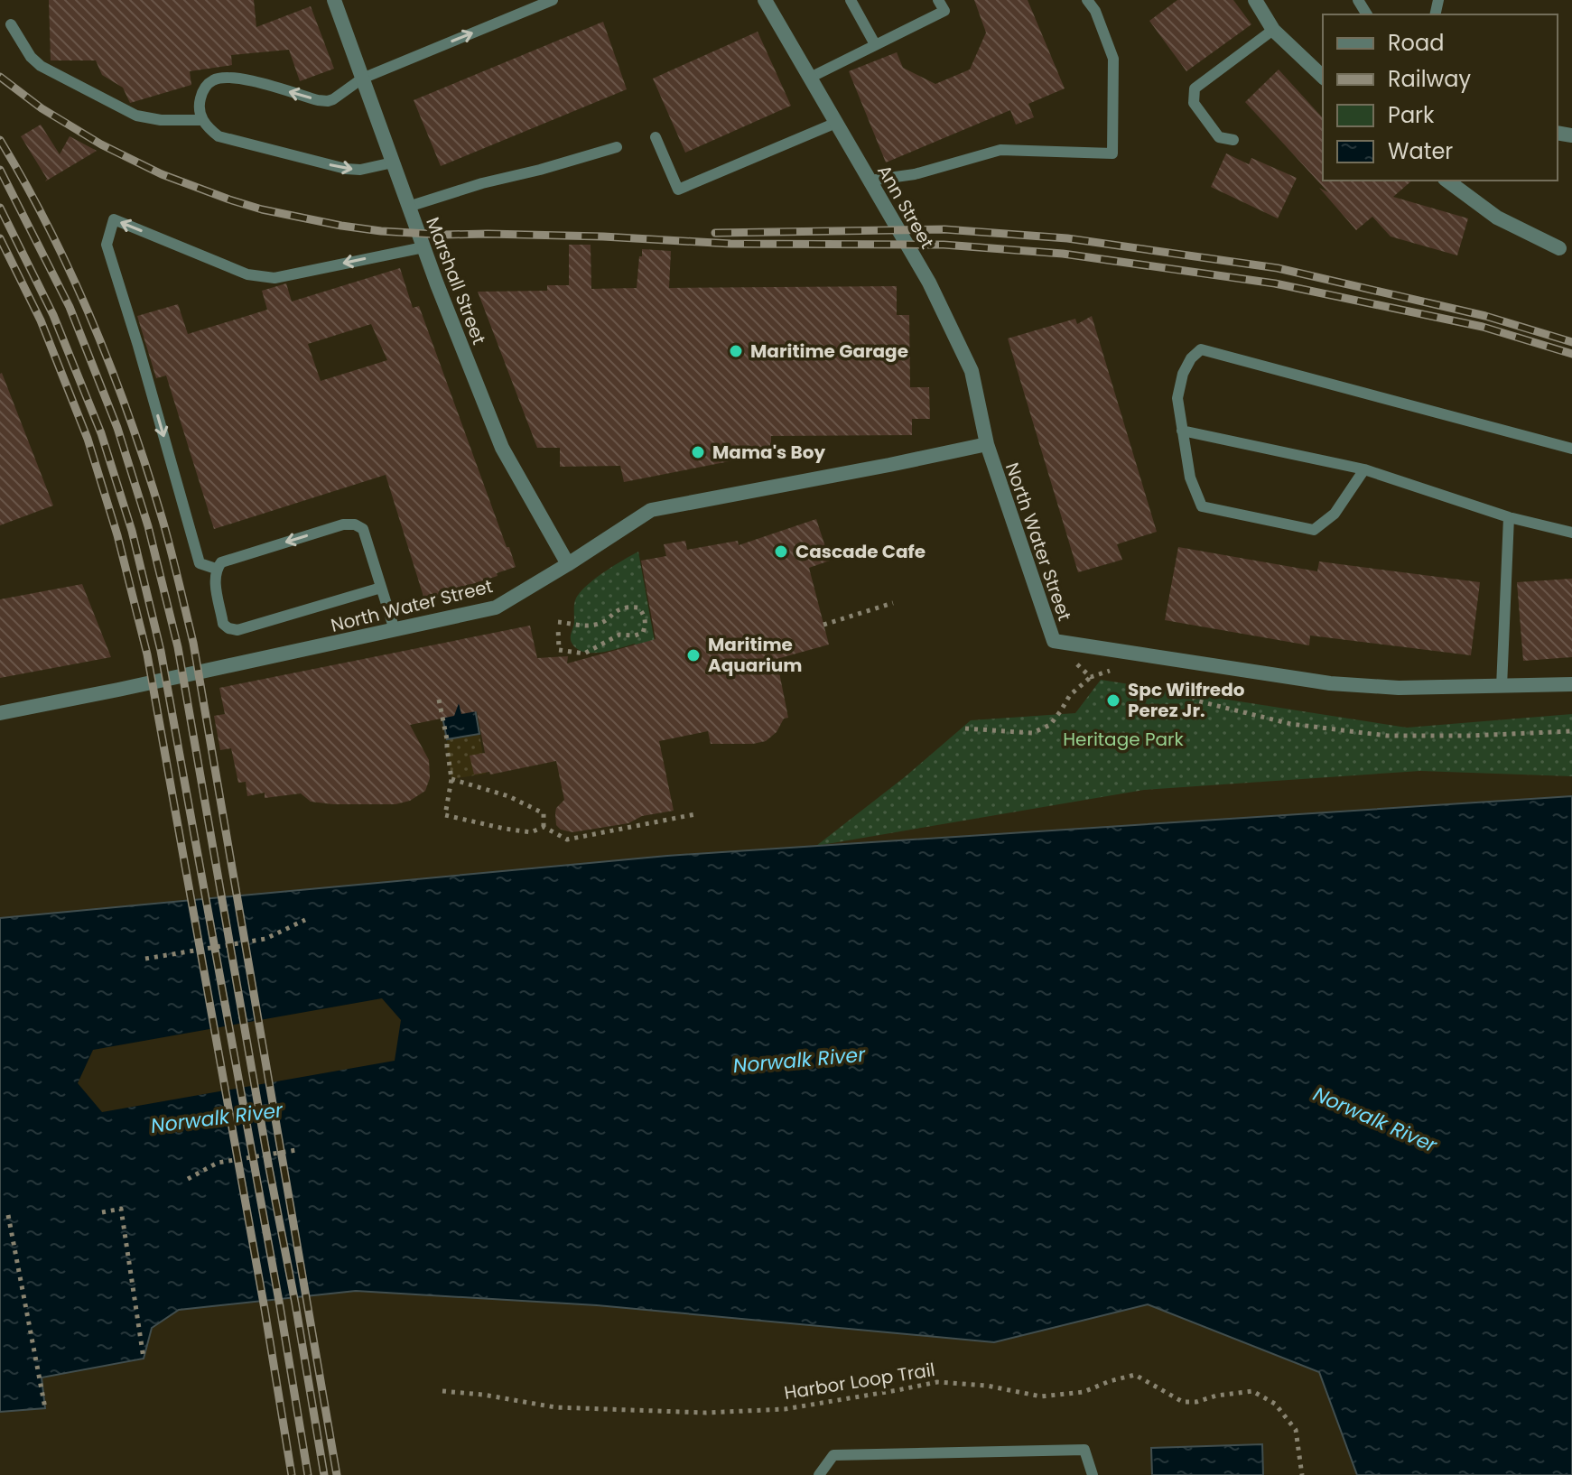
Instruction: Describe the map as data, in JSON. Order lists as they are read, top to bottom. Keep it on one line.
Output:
{"streets":{"street":["Ann Street","Marshall Street","North Water Street"],"path":["Harbor Loop Trail"]},"crossings":[["Ann Street","North Water Street"],["Marshall Street","North Water Street"]],"water":["Norwalk River"],"parks":["Heritage Park"],"places":["Maritime Garage","Mama's Boy","Cascade Cafe","Maritime Aquarium","Spc Wilfredo Perez Jr."],"legend":["Road","Railway","Park","Water"]}
